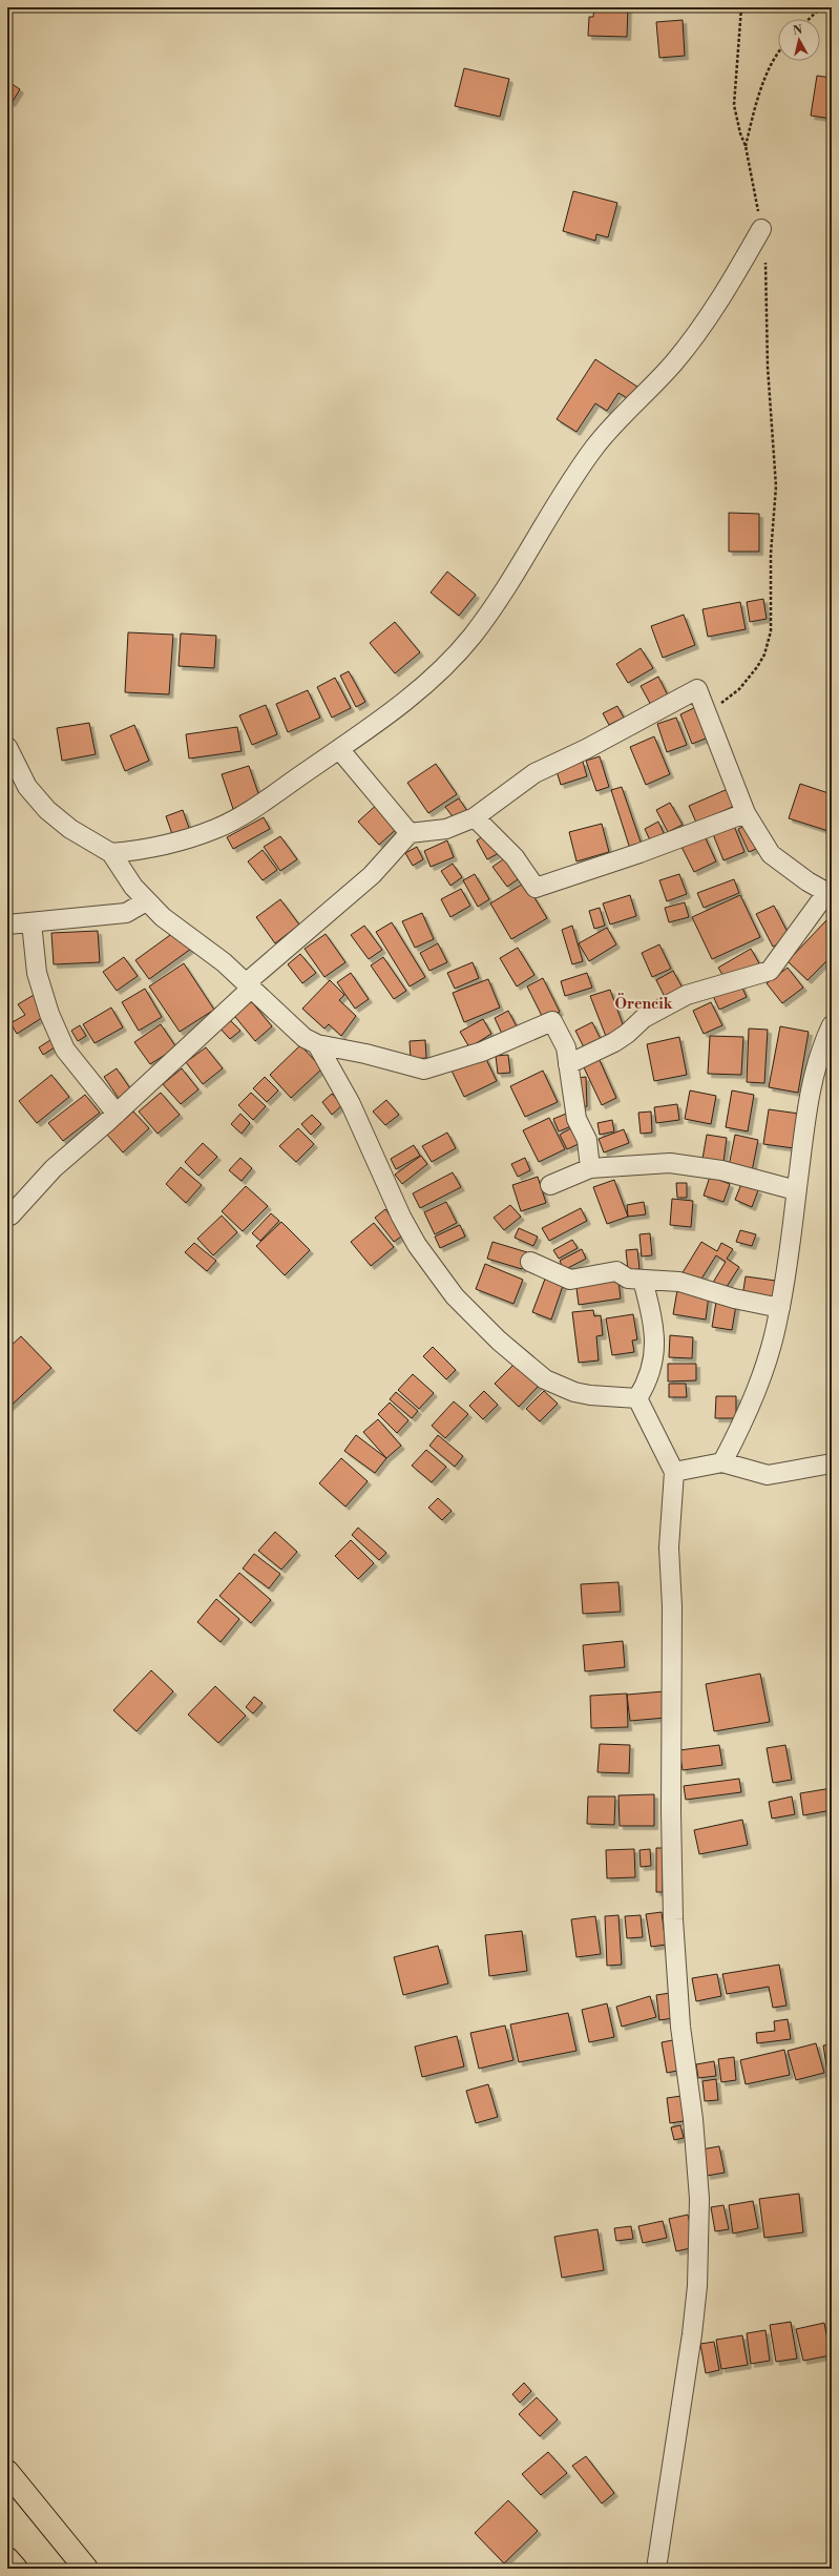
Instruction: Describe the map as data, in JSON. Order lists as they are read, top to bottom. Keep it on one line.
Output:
{"districts":["Örencik"],"north":"top"}
